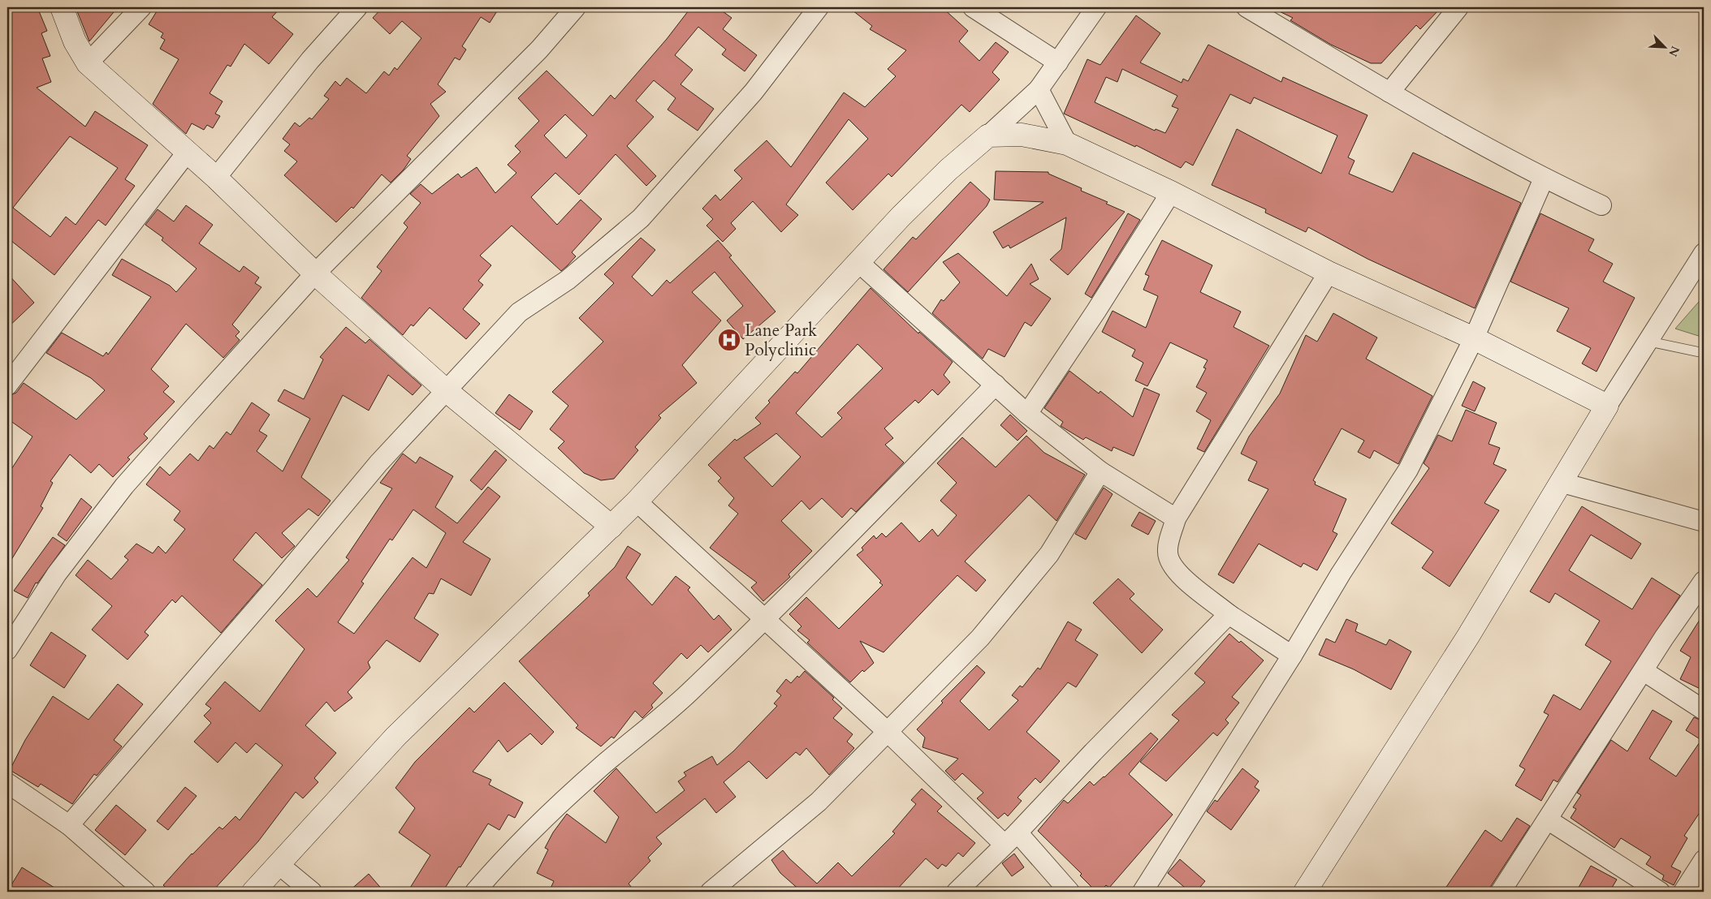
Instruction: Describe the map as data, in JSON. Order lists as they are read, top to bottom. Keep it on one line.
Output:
{"places":{"hospital":["Lane Park Polyclinic"]},"north":"bottom right"}
